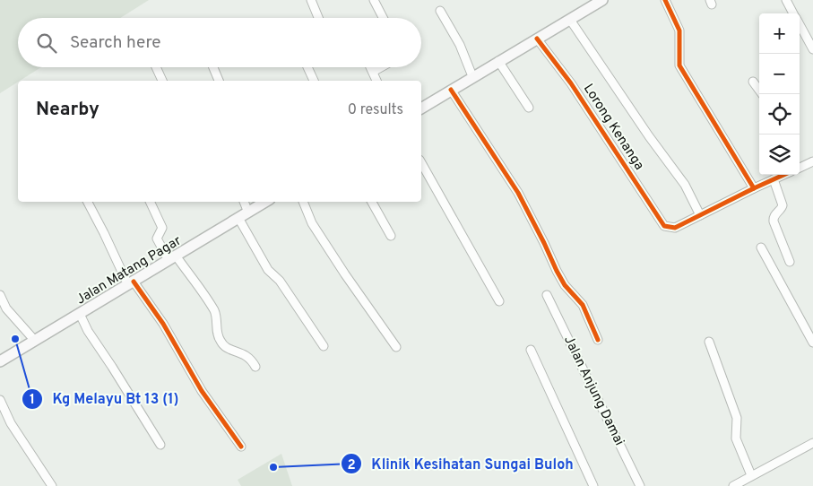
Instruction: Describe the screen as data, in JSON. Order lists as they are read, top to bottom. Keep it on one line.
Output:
{"streets":{"main road":["Jalan Matang Pagar"],"street":["Lorong Kenanga","Jalan Anjung Damai"]},"places":["Kg Melayu Bt 13 (1)","Klinik Kesihatan Sungai Buloh"],"page":{"map_buttons":["+","−"],"search":"Search here","heading":["Nearby","0 results"]}}
